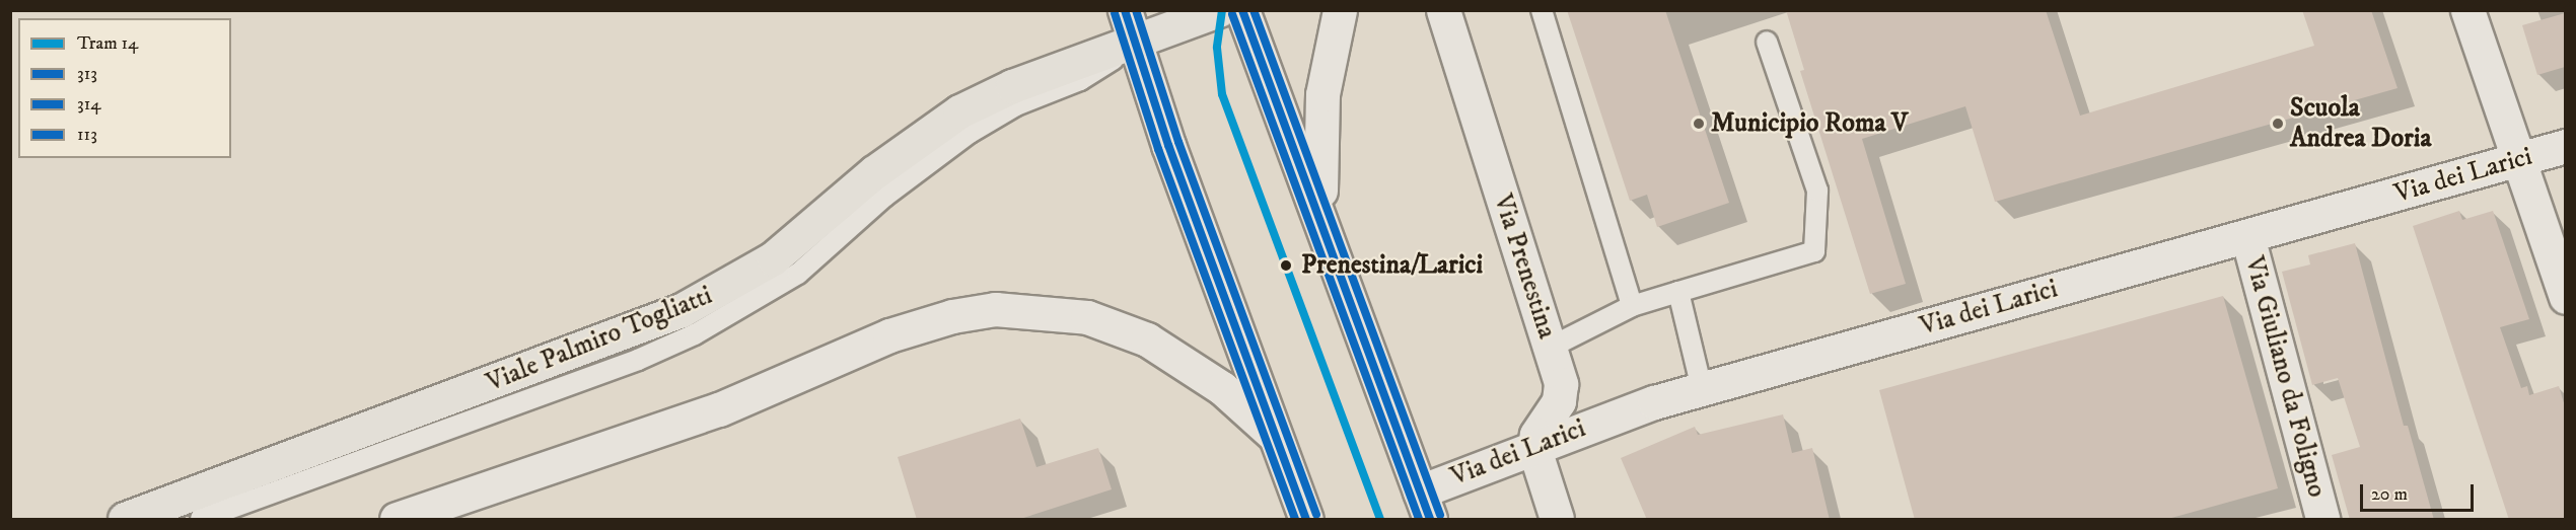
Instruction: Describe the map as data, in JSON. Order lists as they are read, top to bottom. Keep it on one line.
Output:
{"streets":{"main road":["Viale Palmiro Togliatti"],"street":["Via dei Larici","Via Prenestina","Via Giuliano da Foligno"]},"crossings":[["Via dei Larici","Via Prenestina"],["Via dei Larici","Via Giuliano da Foligno"]],"places":["Municipio Roma V","Scuola Andrea Doria","Prenestina/Larici"],"lines":["tram line 14","transit line 313","transit line 113","transit line 314"],"legend":["Tram 14","313","314","113"],"scale_bar":"20 m"}
